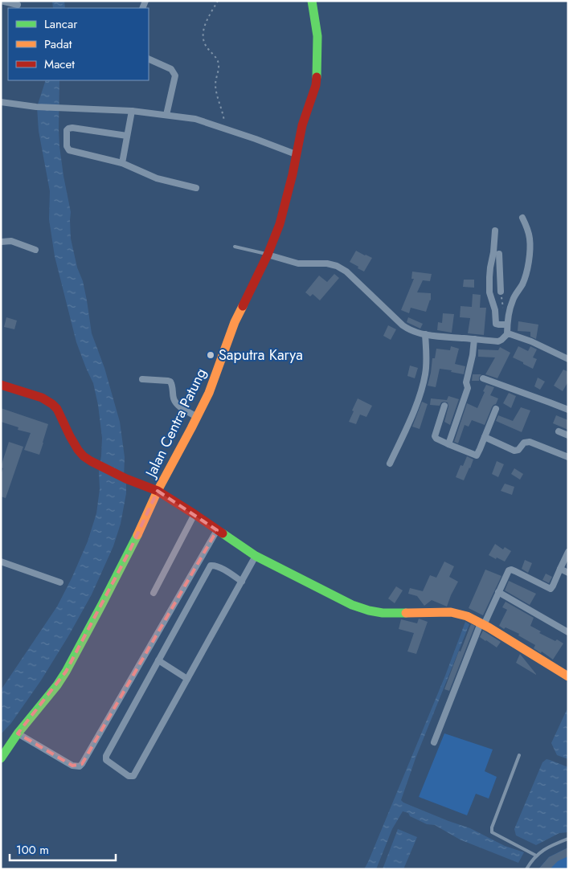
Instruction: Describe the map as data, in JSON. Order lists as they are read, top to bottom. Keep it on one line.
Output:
{"streets":{"street":["Jalan Centra Patung"]},"places":["Saputra Karya"],"legend":["Lancar","Padat","Macet"],"scale_bar":"100 m"}
